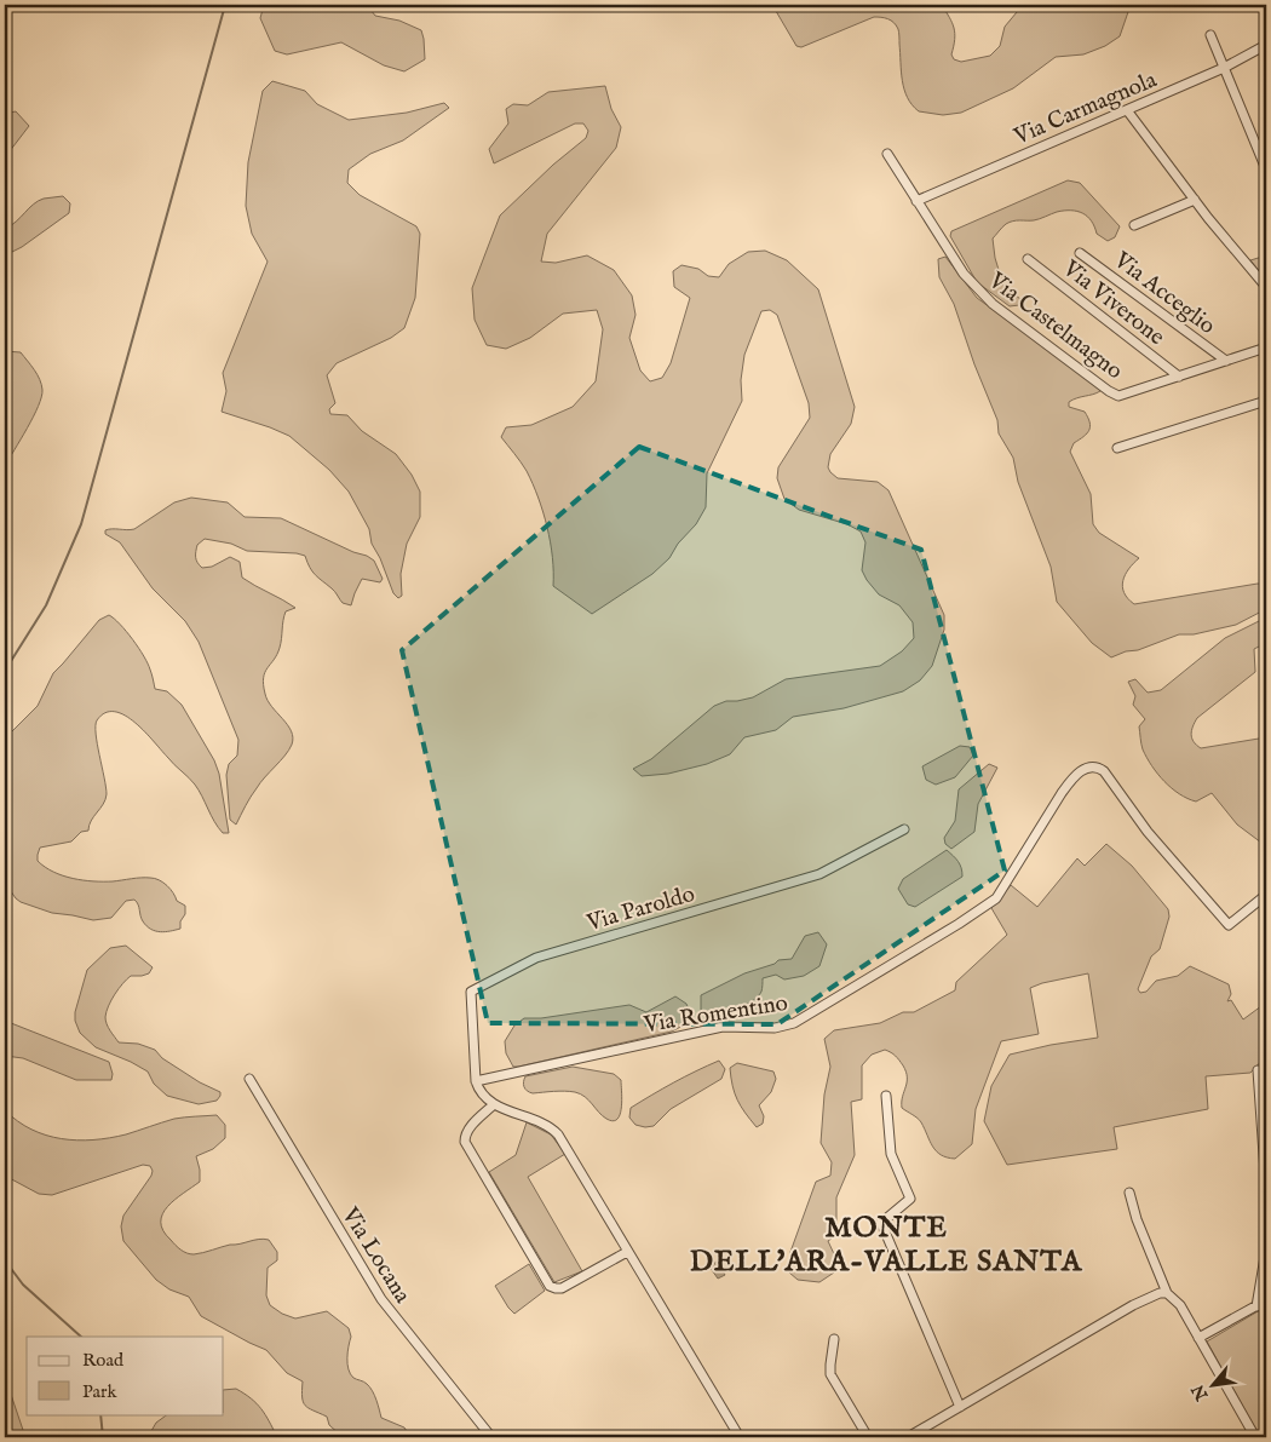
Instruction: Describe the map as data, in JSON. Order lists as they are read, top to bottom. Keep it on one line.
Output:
{"streets":{"street":["Via Carmagnola","Via Acceglio","Via Viverone","Via Castelmagno","Via Paroldo","Via Romentino","Via Locana"]},"crossings":[["Via Carmagnola","Via Castelmagno"],["Via Acceglio","Via Castelmagno"],["Via Viverone","Via Castelmagno"],["Via Paroldo","Via Romentino"]],"districts":["MONTE DELL'ARA-VALLE SANTA"],"legend":["Road","Park"],"north":"bottom left"}
